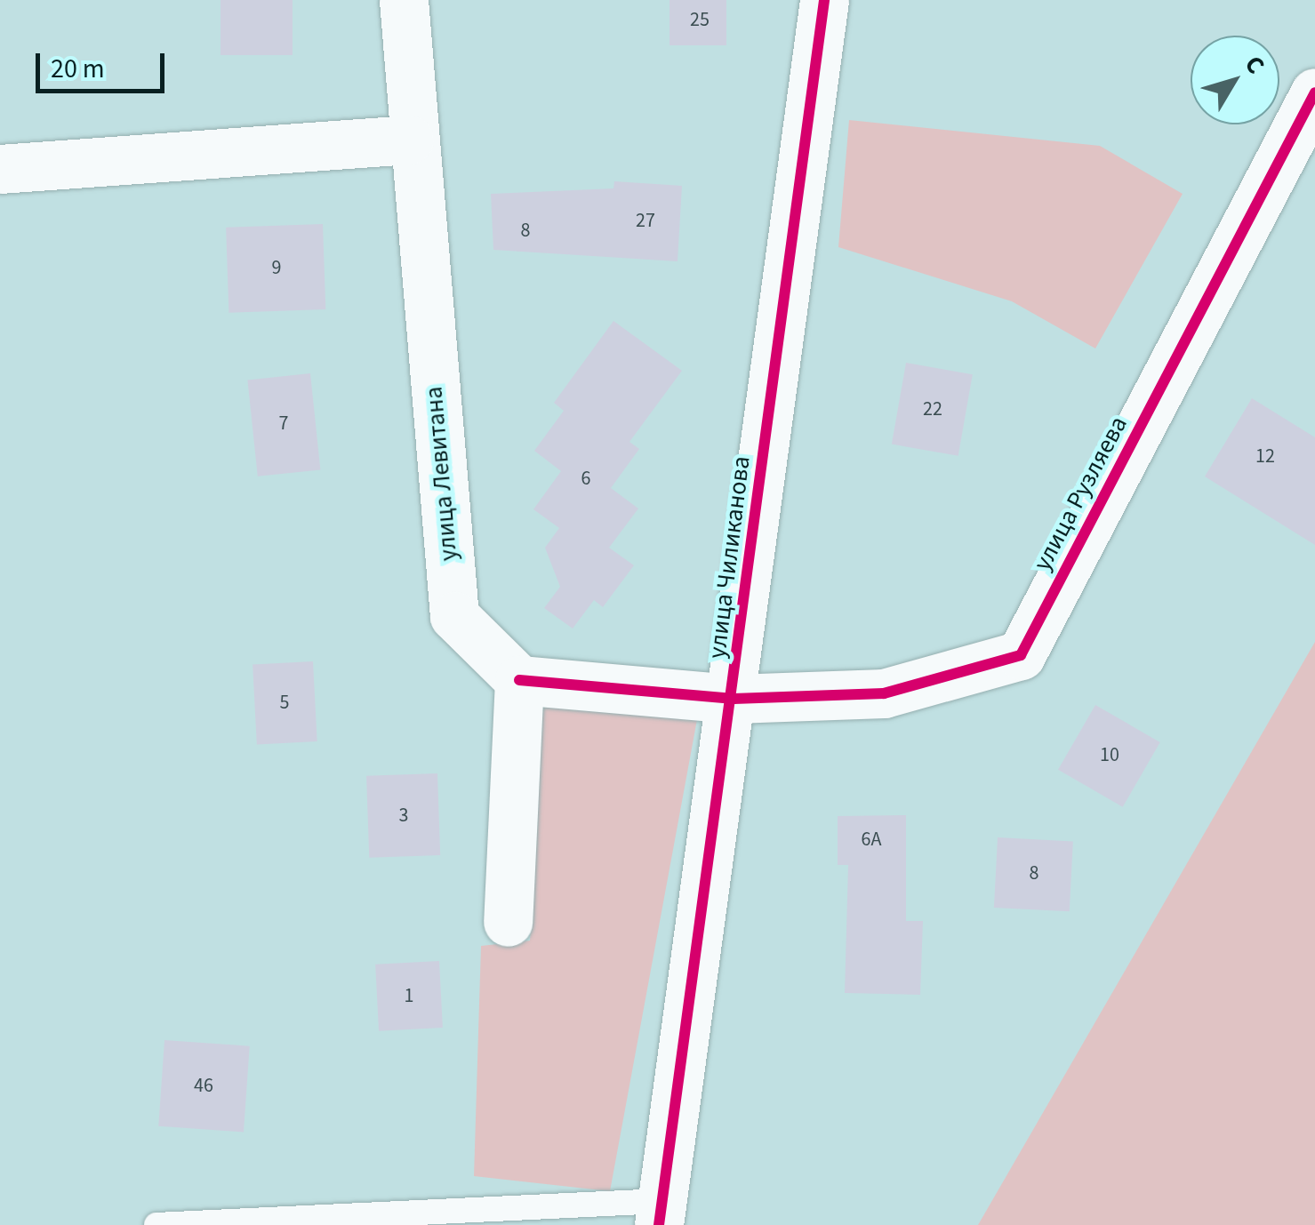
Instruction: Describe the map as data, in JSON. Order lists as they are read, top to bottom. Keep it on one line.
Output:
{"streets":{"street":["улица Левитана","улица Рузляева","улица Чиликанова"]},"crossings":[["улица Левитана","улица Рузляева"],["улица Рузляева","улица Чиликанова"]],"house_numbers":["25","27","8","9","22","7","12","6","5","10","3","6А","8","1","46"],"scale_bar":"20 m","north":"top right"}
